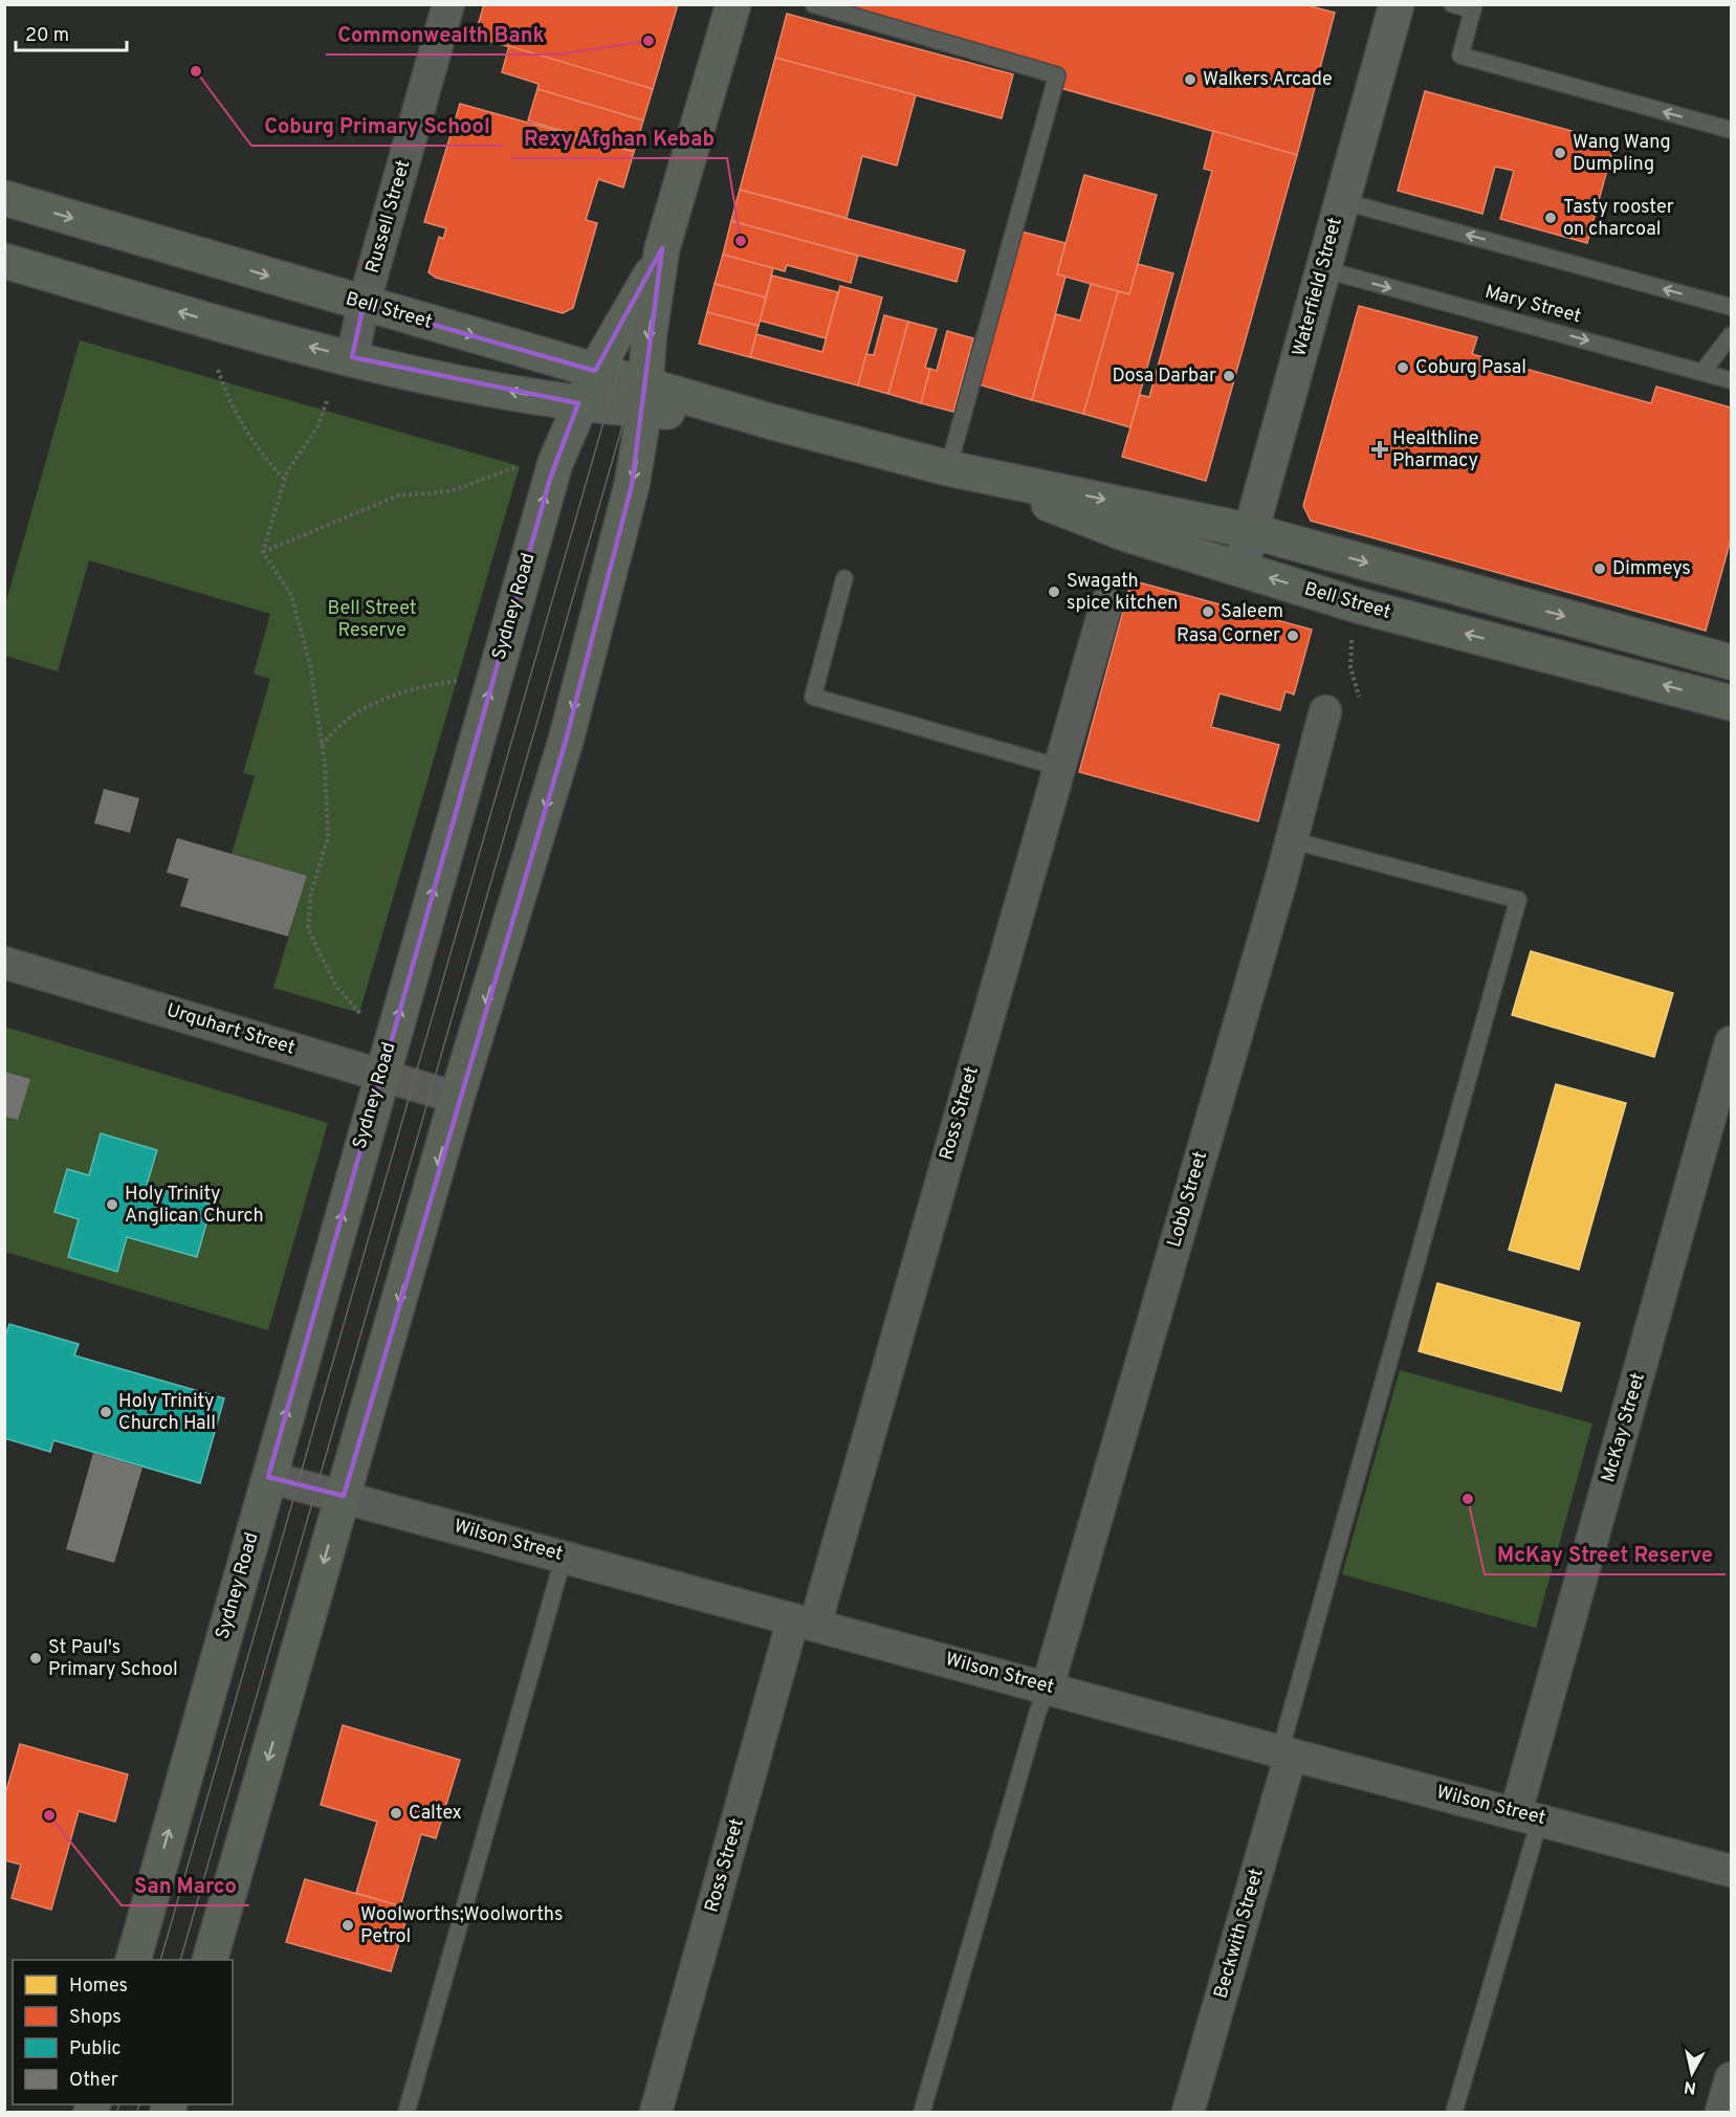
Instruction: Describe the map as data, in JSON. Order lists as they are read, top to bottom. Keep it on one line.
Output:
{"streets":{"highway":["Bell Street","Sydney Road"],"street":["Russell Street","Waterfield Street","Urquhart Street","Ross Street","Lobb Street","McKay Street","Wilson Street","Beckwith Street"],"lane":["Mary Street"]},"crossings":[["Russell Street","Bell Street"],["Waterfield Street","Mary Street"],["Waterfield Street","Bell Street"],["Bell Street","Sydney Road"],["Sydney Road","Urquhart Street"],["Sydney Road","Wilson Street"],["Ross Street","Wilson Street"],["Lobb Street","Wilson Street"],["McKay Street","Wilson Street"],["Wilson Street","Beckwith Street"]],"parks":["Bell Street Reserve"],"places":{"other":["Commonwealth Bank","Coburg Primary School","Walkers Arcade","Wang Wang Dumpling","Tasty rooster on charcoal","Rexy Afghan Kebab","Coburg Pasal","Dosa Darbar","Dimmeys","Swagath spice kitchen","Saleem","Rasa Corner","Holy Trinity Anglican Church","Holy Trinity Church Hall","McKay Street Reserve","St Paul's Primary School","Caltex","San Marco","Woolworths;Woolworths Petrol"],"health":["Healthline Pharmacy"]},"legend":["Homes","Shops","Public","Other"],"scale_bar":"20 m","north":"bottom"}
